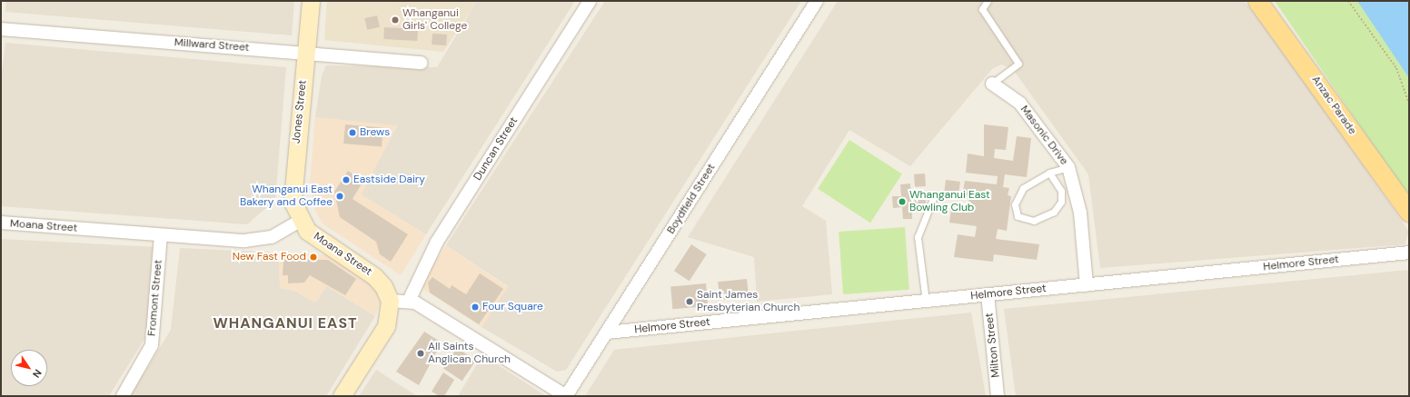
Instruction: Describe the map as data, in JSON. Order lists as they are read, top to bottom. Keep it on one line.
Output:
{"streets":{"main road":["Anzac Parade","Jones Street","Moana Street"],"street":["Millward Street","Masonic Drive","Duncan Street","Boydfield Street","Helmore Street","Fromont Street","Milton Street"]},"crossings":[["Millward Street","Jones Street"],["Jones Street","Moana Street"],["Masonic Drive","Helmore Street"],["Boydfield Street","Helmore Street"],["Moana Street","Fromont Street"],["Helmore Street","Milton Street"]],"districts":["WHANGANUI EAST"],"places":["Whanganui Girls' College","Brews","Eastside Dairy","Whanganui East Bakery and Coffee","Whanganui East Bowling Club","New Fast Food","Saint James Presbyterian Church","Four Square","All Saints Anglican Church"],"north":"bottom right"}
